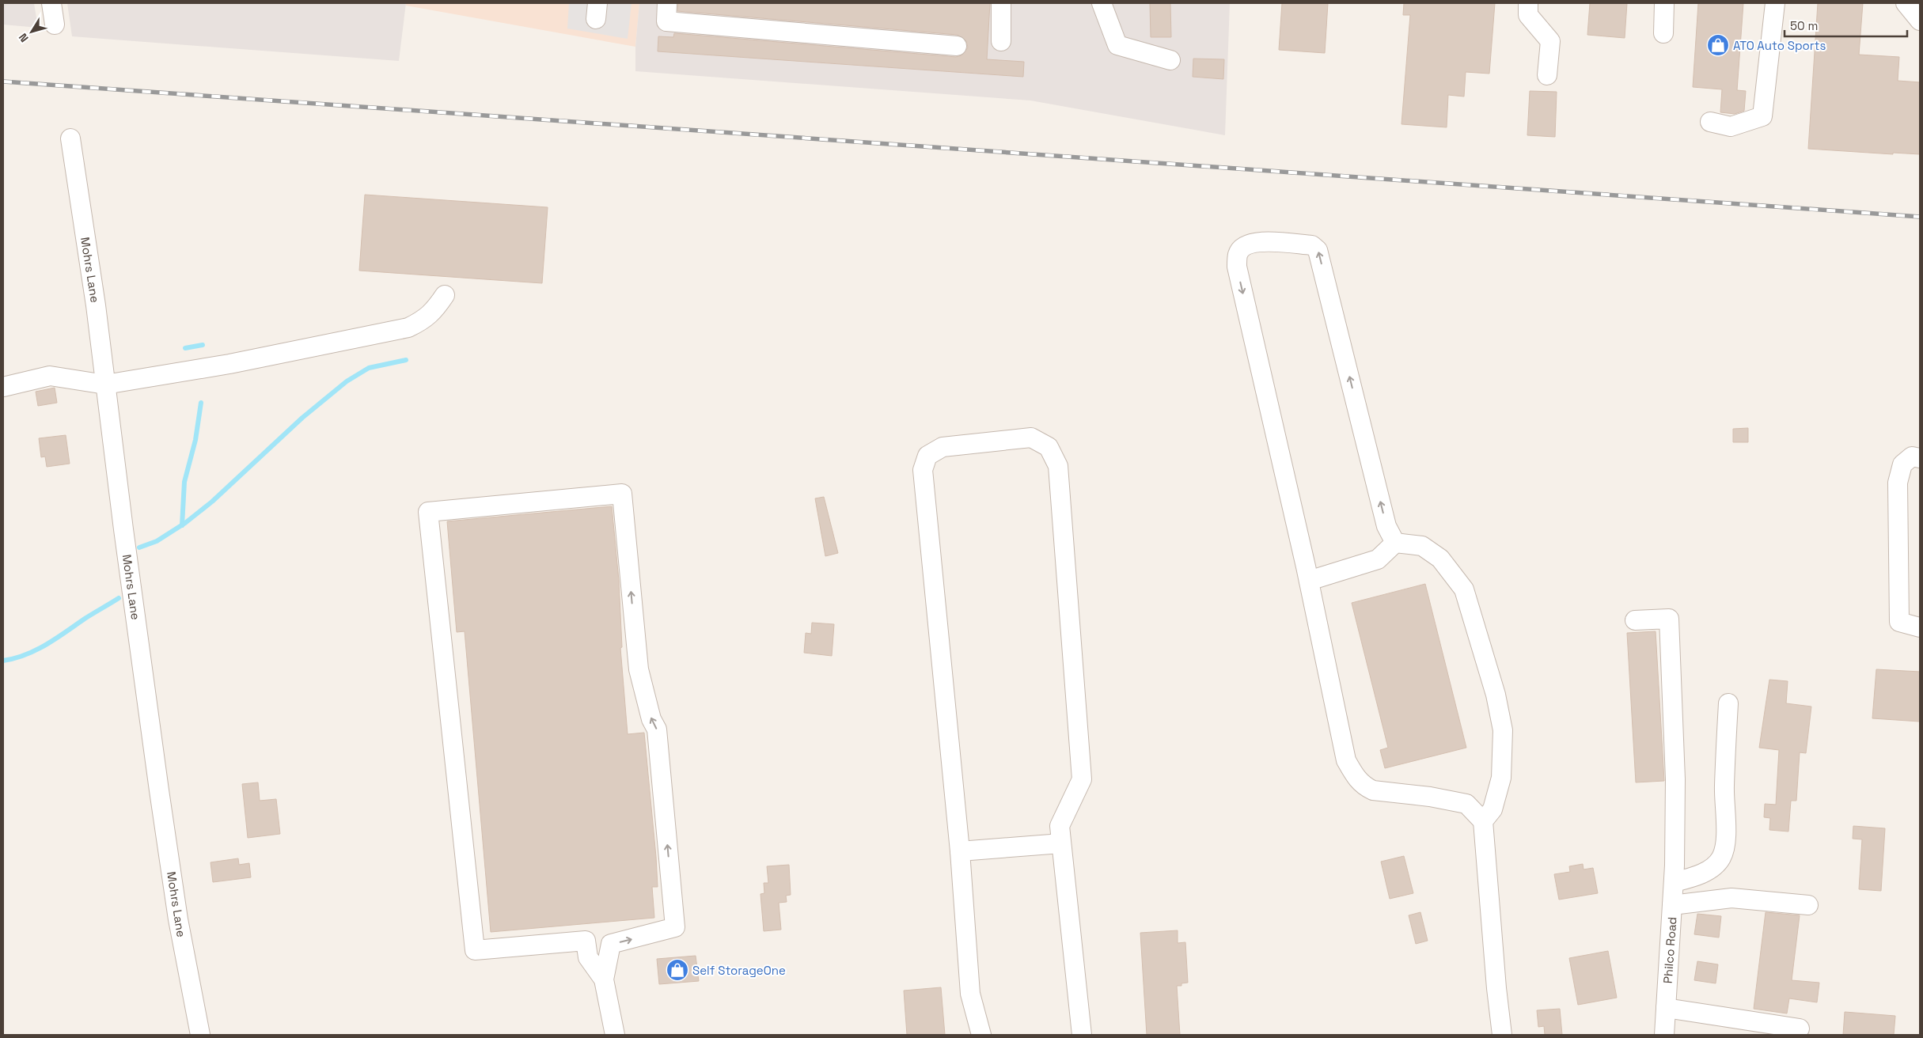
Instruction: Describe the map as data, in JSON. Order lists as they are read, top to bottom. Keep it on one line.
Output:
{"streets":{"street":["Mohrs Lane","Philco Road"]},"places":{"shop":["ATO Auto Sports","Self StorageOne"]},"scale_bar":"50 m","north":"bottom left"}
